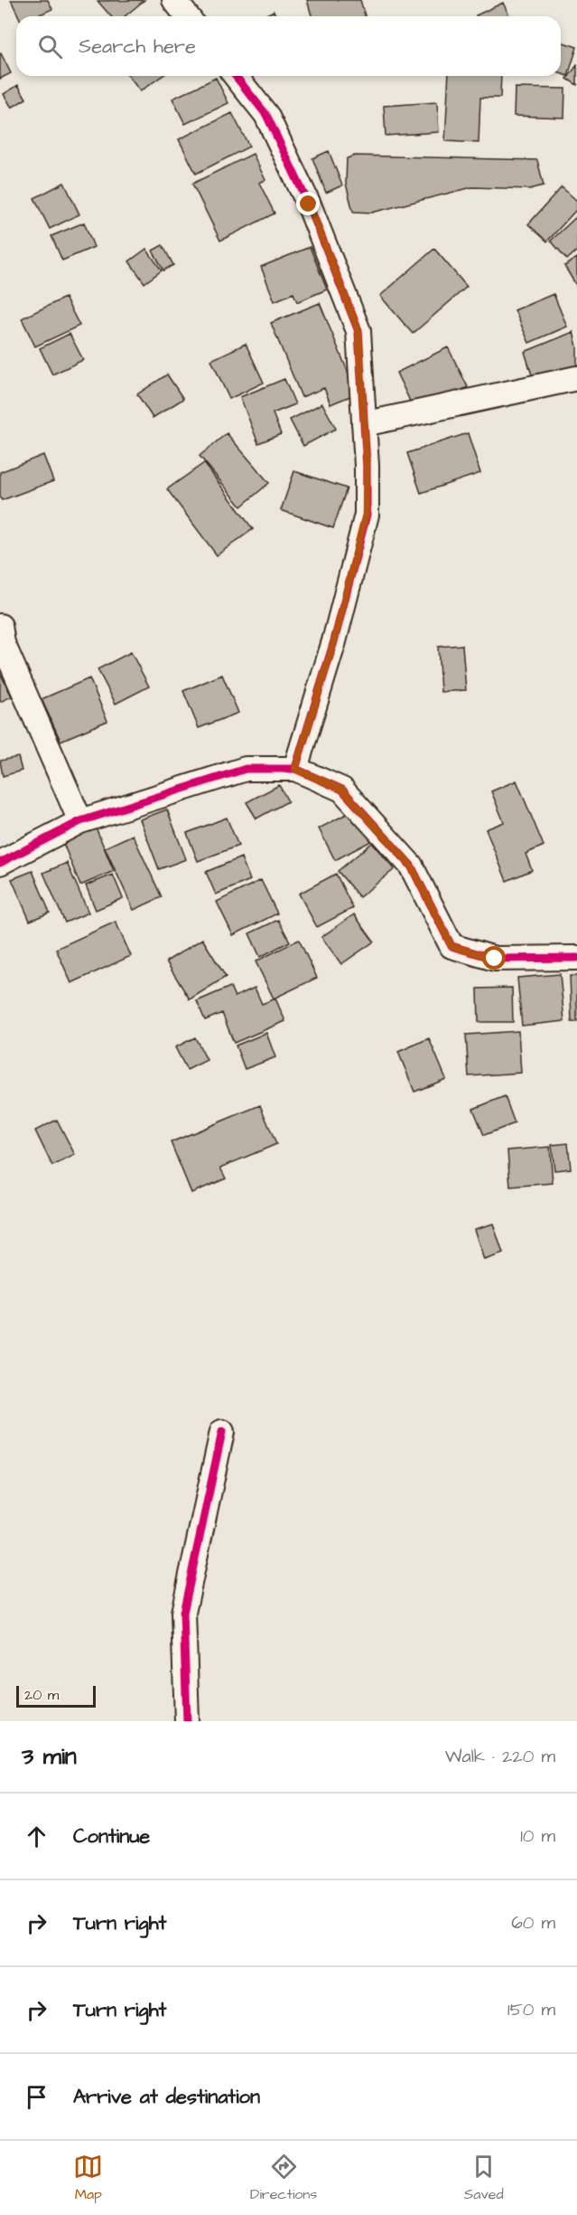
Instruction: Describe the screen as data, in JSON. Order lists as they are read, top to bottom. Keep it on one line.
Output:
{"scale_bar":"20 m","page":{"search":"Search here","scale":"20 m","heading":["3 min","Walk · 220 m"],"list":[["Continue","10 m"],["Turn right","60 m"],["Turn right","150 m"],"Arrive at destination"],"nav":["Map","Directions","Saved"]}}
